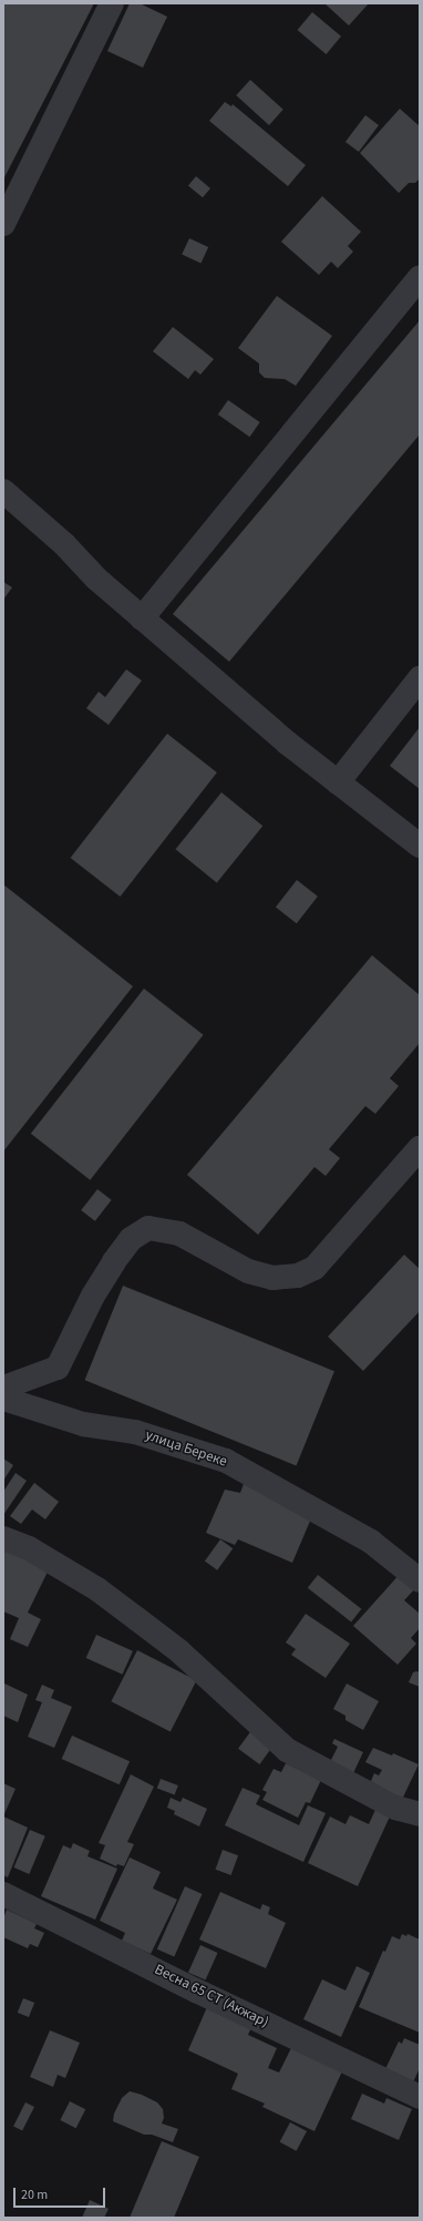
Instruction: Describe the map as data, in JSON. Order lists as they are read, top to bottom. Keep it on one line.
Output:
{"streets":{"street":["улица Береке","Весна 65 СТ (Акжар)"]},"scale_bar":"20 m"}
